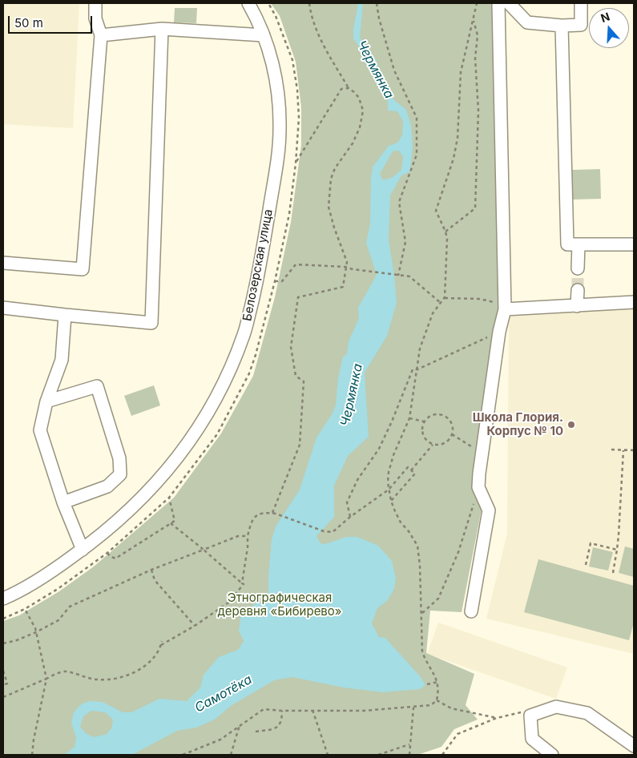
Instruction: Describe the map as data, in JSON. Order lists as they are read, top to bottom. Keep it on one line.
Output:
{"streets":{"street":["Белозерская улица"]},"water":["Чермянка","Самотёка"],"parks":["Этнографическая деревня «Бибирево»"],"places":["Школа Глория. Корпус № 10"],"scale_bar":"50 m","north":"top"}
